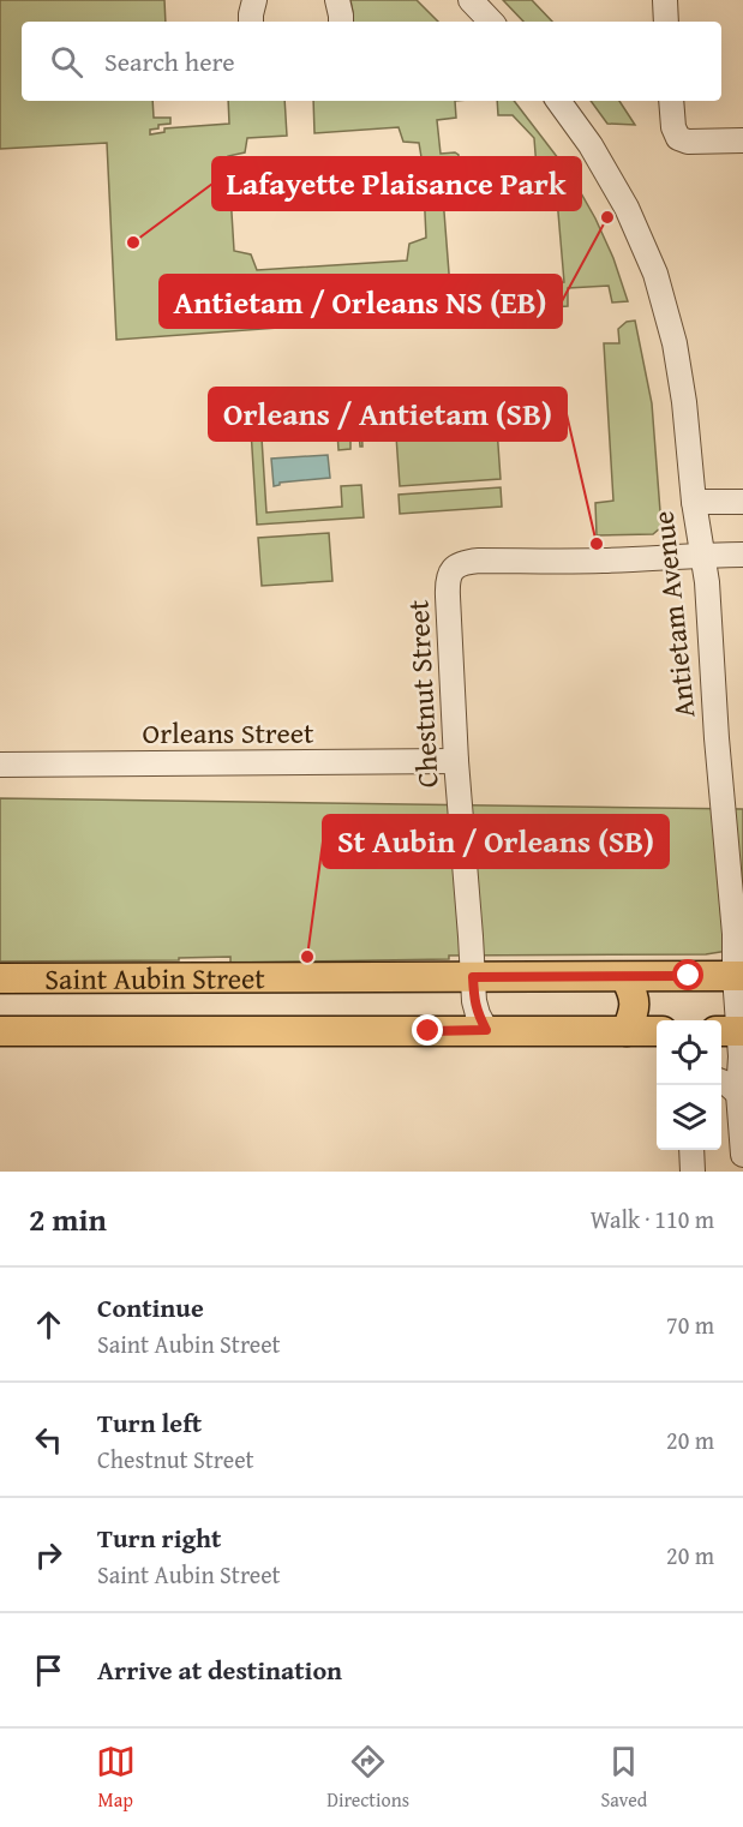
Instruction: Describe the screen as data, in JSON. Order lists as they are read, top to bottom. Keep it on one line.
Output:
{"streets":{"main road":["Saint Aubin Street"],"street":["Antietam Avenue","Chestnut Street","Orleans Street"]},"crossings":[["Antietam Avenue","Chestnut Street"],["Antietam Avenue","Saint Aubin Street"],["Chestnut Street","Orleans Street"],["Chestnut Street","Saint Aubin Street"]],"places":["Antietam / Orleans NS (EB)","Lafayette Plaisance Park","Orleans / Antietam (SB)","St Aubin / Orleans (SB)"],"page":{"search":"Search here","heading":["2 min","Walk · 110 m"],"list":[["Continue","Saint Aubin Street","70 m"],["Turn left","Chestnut Street","20 m"],["Turn right","Saint Aubin Street","20 m"],"Arrive at destination"],"nav":["Map","Directions","Saved"]}}
